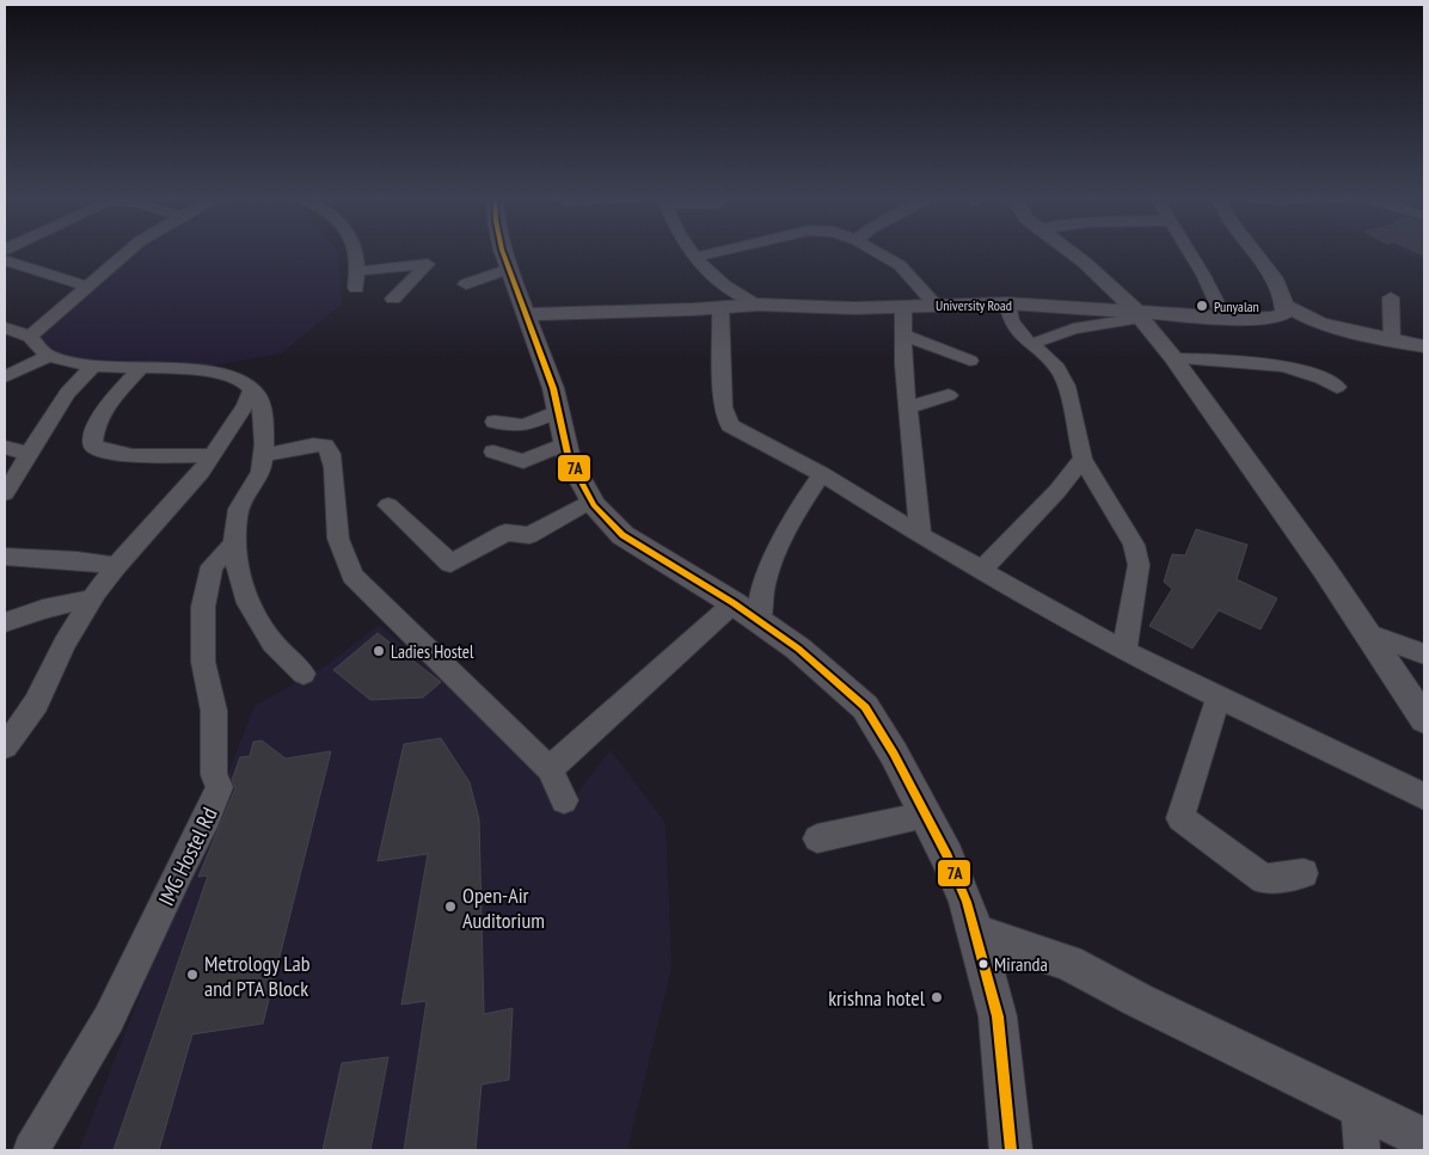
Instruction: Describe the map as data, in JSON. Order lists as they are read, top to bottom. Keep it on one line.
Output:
{"streets":{"street":["University Road","IMG Hostel Rd"]},"places":["Punyalan","Ladies Hostel","Open-Air Auditorium","Miranda","Metrology Lab and PTA Block","krishna hotel"],"lines":["transit line 7A"]}
